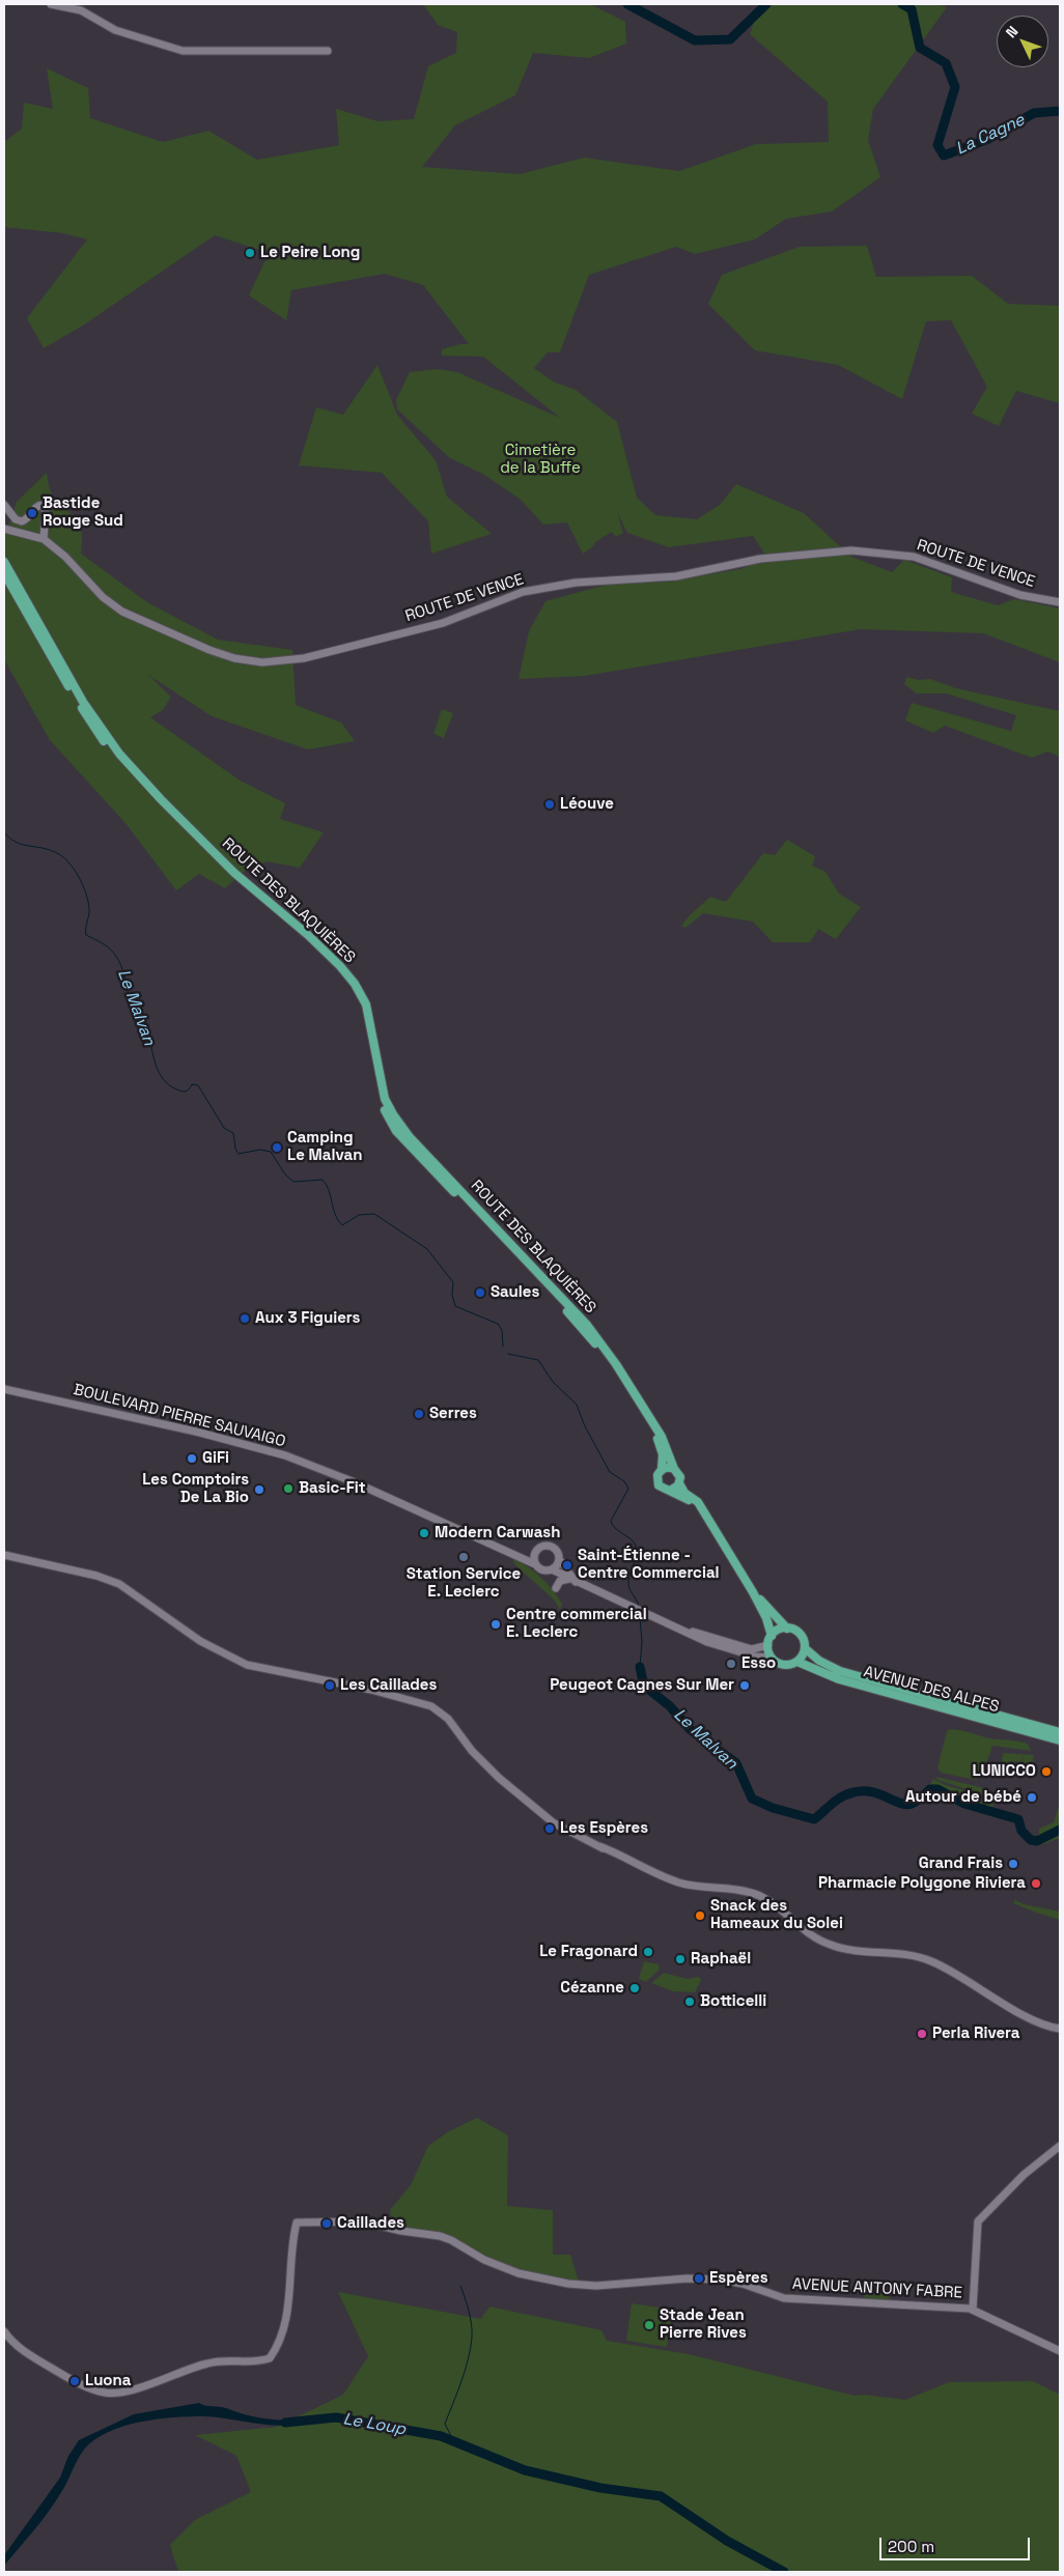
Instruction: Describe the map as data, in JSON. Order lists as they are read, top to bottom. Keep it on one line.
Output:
{"streets":{"main road":["ROUTE DE VENCE","ROUTE DES BLAQUIÈRES","BOULEVARD PIERRE SAUVAIGO","AVENUE DES ALPES","AVENUE ANTONY FABRE"]},"water":["La Cagne","Le Malvan","Le Loup"],"parks":["Cimetière de la Buffe"],"places":["Le Peire Long","Bastide Rouge Sud","Léouve","Camping Le Malvan","Saules","Aux 3 Figuiers","Serres","GiFi","Basic-Fit","Les Comptoirs De La Bio","Modern Carwash","Station Service E. Leclerc","Saint-Étienne - Centre Commercial","Centre commercial E. Leclerc","Esso","Les Caillades","Peugeot Cagnes Sur Mer","LUNICCO","Autour de bébé","Les Espères","Grand Frais","Pharmacie Polygone Riviera","Snack des Hameaux du Solei","Le Fragonard","Raphaël","Cézanne","Botticelli","Perla Rivera","Caillades","Espères","Stade Jean Pierre Rives","Luona"],"scale_bar":"200 m","north":"top left"}
